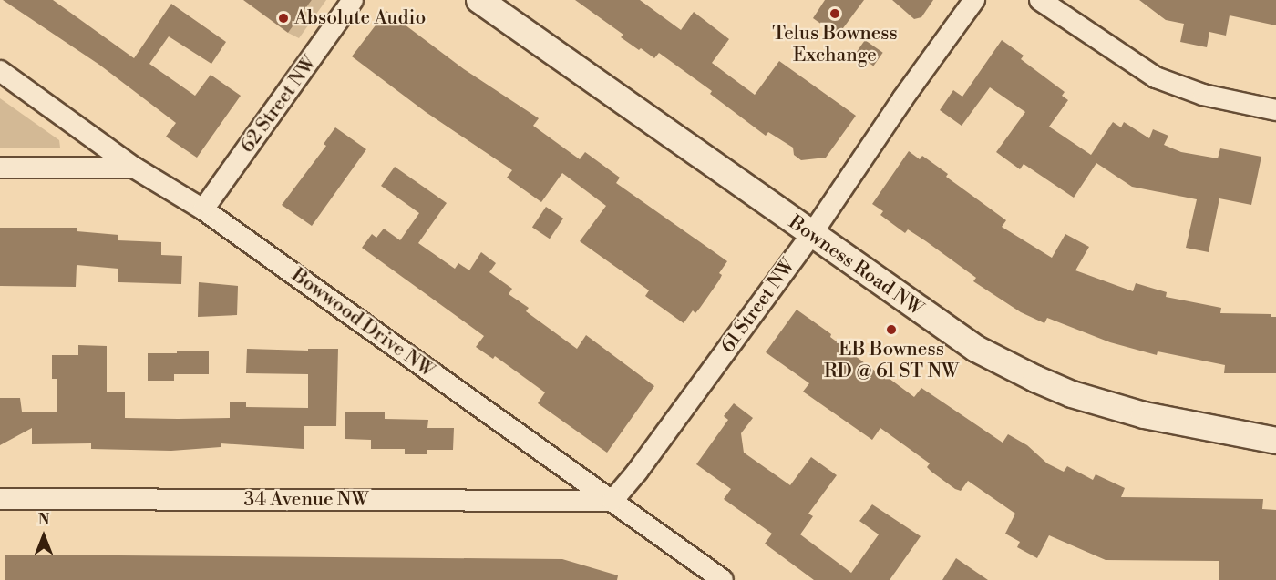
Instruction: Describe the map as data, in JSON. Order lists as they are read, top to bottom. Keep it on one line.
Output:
{"streets":{"street":["62 Street NW","Bowness Road NW","61 Street NW","Bowwood Drive NW","34 Avenue NW"]},"crossings":[["62 Street NW","Bowwood Drive NW"],["Bowness Road NW","61 Street NW"],["61 Street NW","Bowwood Drive NW"],["61 Street NW","34 Avenue NW"],["Bowwood Drive NW","34 Avenue NW"]],"places":["Telus Bowness Exchange","Absolute Audio","EB Bowness RD @ 61 ST NW"],"north":"top"}
